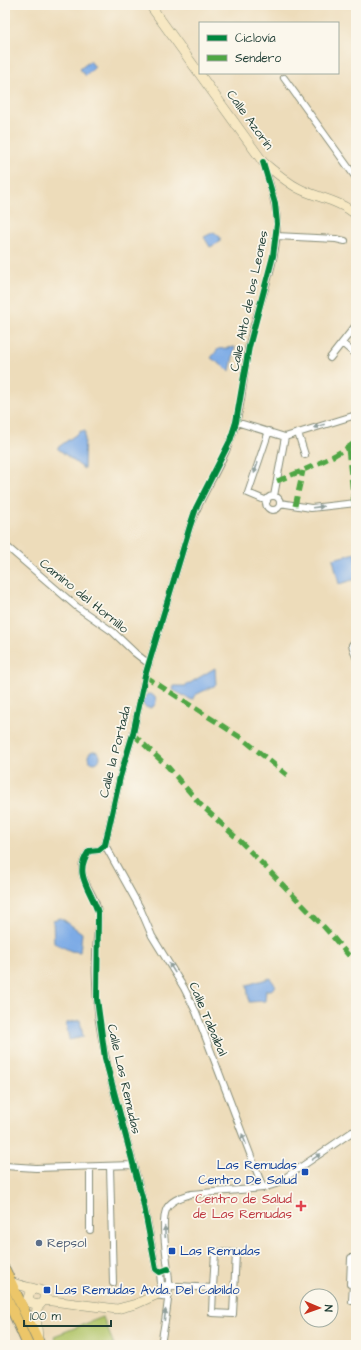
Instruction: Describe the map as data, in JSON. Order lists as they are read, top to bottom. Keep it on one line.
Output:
{"streets":{"street":["Calle Azorín","Calle Alto de los Leones","Camino del Hornillo","Calle la Portada","Calle Tabaibal","Calle Las Remudas"]},"crossings":[["Calle Azorín","Calle Alto de los Leones"],["Camino del Hornillo","Calle la Portada"],["Calle la Portada","Calle Tabaibal"],["Calle la Portada","Calle Las Remudas"],["Calle Tabaibal","Calle Las Remudas"]],"one_way":["Calle Tabaibal"],"places":{"transit":["Las Remudas Centro De Salud","Las Remudas","Las Remudas Avda. Del Cabildo"],"health":["Centro de Salud de Las Remudas"],"other":["Repsol"]},"legend":["Ciclovía","Sendero"],"scale_bar":"100 m","north":"right"}
